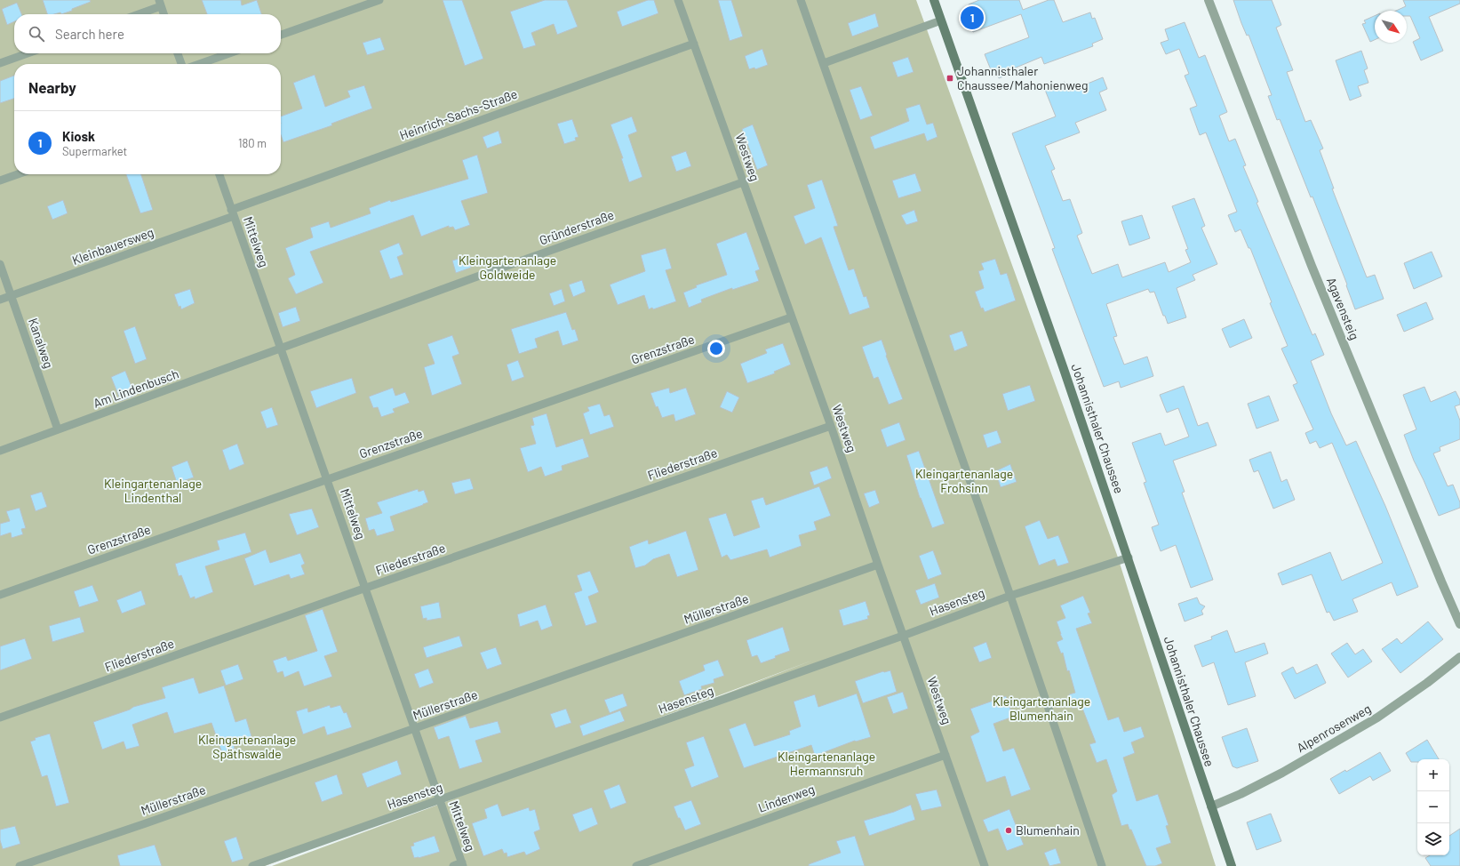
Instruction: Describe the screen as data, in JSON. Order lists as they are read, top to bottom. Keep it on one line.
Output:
{"streets":{"street":["Agavensteig","Johannisthaler Chaussee","Alpenrosenweg"],"lane":["Heinrich-Sachs-Straße","Westweg","Gründerstraße","Mittelweg","Kleinbauersweg","Kanalweg","Grenzstraße","Am Lindenbusch","Fliederstraße","Hasensteg","Müllerstraße","Lindenweg"]},"crossings":[["Heinrich-Sachs-Straße","Westweg"],["Heinrich-Sachs-Straße","Mittelweg"],["Heinrich-Sachs-Straße","Kleinbauersweg"],["Westweg","Gründerstraße"],["Westweg","Grenzstraße"],["Westweg","Fliederstraße"],["Westweg","Hasensteg"],["Westweg","Müllerstraße"],["Westweg","Lindenweg"],["Gründerstraße","Mittelweg"],["Gründerstraße","Am Lindenbusch"],["Mittelweg","Kleinbauersweg"],["Mittelweg","Grenzstraße"],["Mittelweg","Am Lindenbusch"],["Mittelweg","Fliederstraße"],["Mittelweg","Hasensteg"],["Mittelweg","Müllerstraße"],["Kleinbauersweg","Kanalweg"],["Kanalweg","Am Lindenbusch"],["Johannisthaler Chaussee","Hasensteg"],["Johannisthaler Chaussee","Alpenrosenweg"]],"parks":["Kleingartenanlage Goldweide","Kleingartenanlage Frohsinn","Kleingartenanlage Lindenthal","Kleingartenanlage Blumenhain","Kleingartenanlage Späthswalde","Kleingartenanlage Hermannsruh"],"places":{"transit":["Johannisthaler Chaussee/Mahonienweg"],"other":["Blumenhain"]},"north":"bottom right","page":{"pins":"1","search":"Search here","heading":"Nearby","list":[{"mark":"1","name":"Kiosk","note":"Supermarket","value":"180 m"}],"map_buttons":["+","−"]}}
